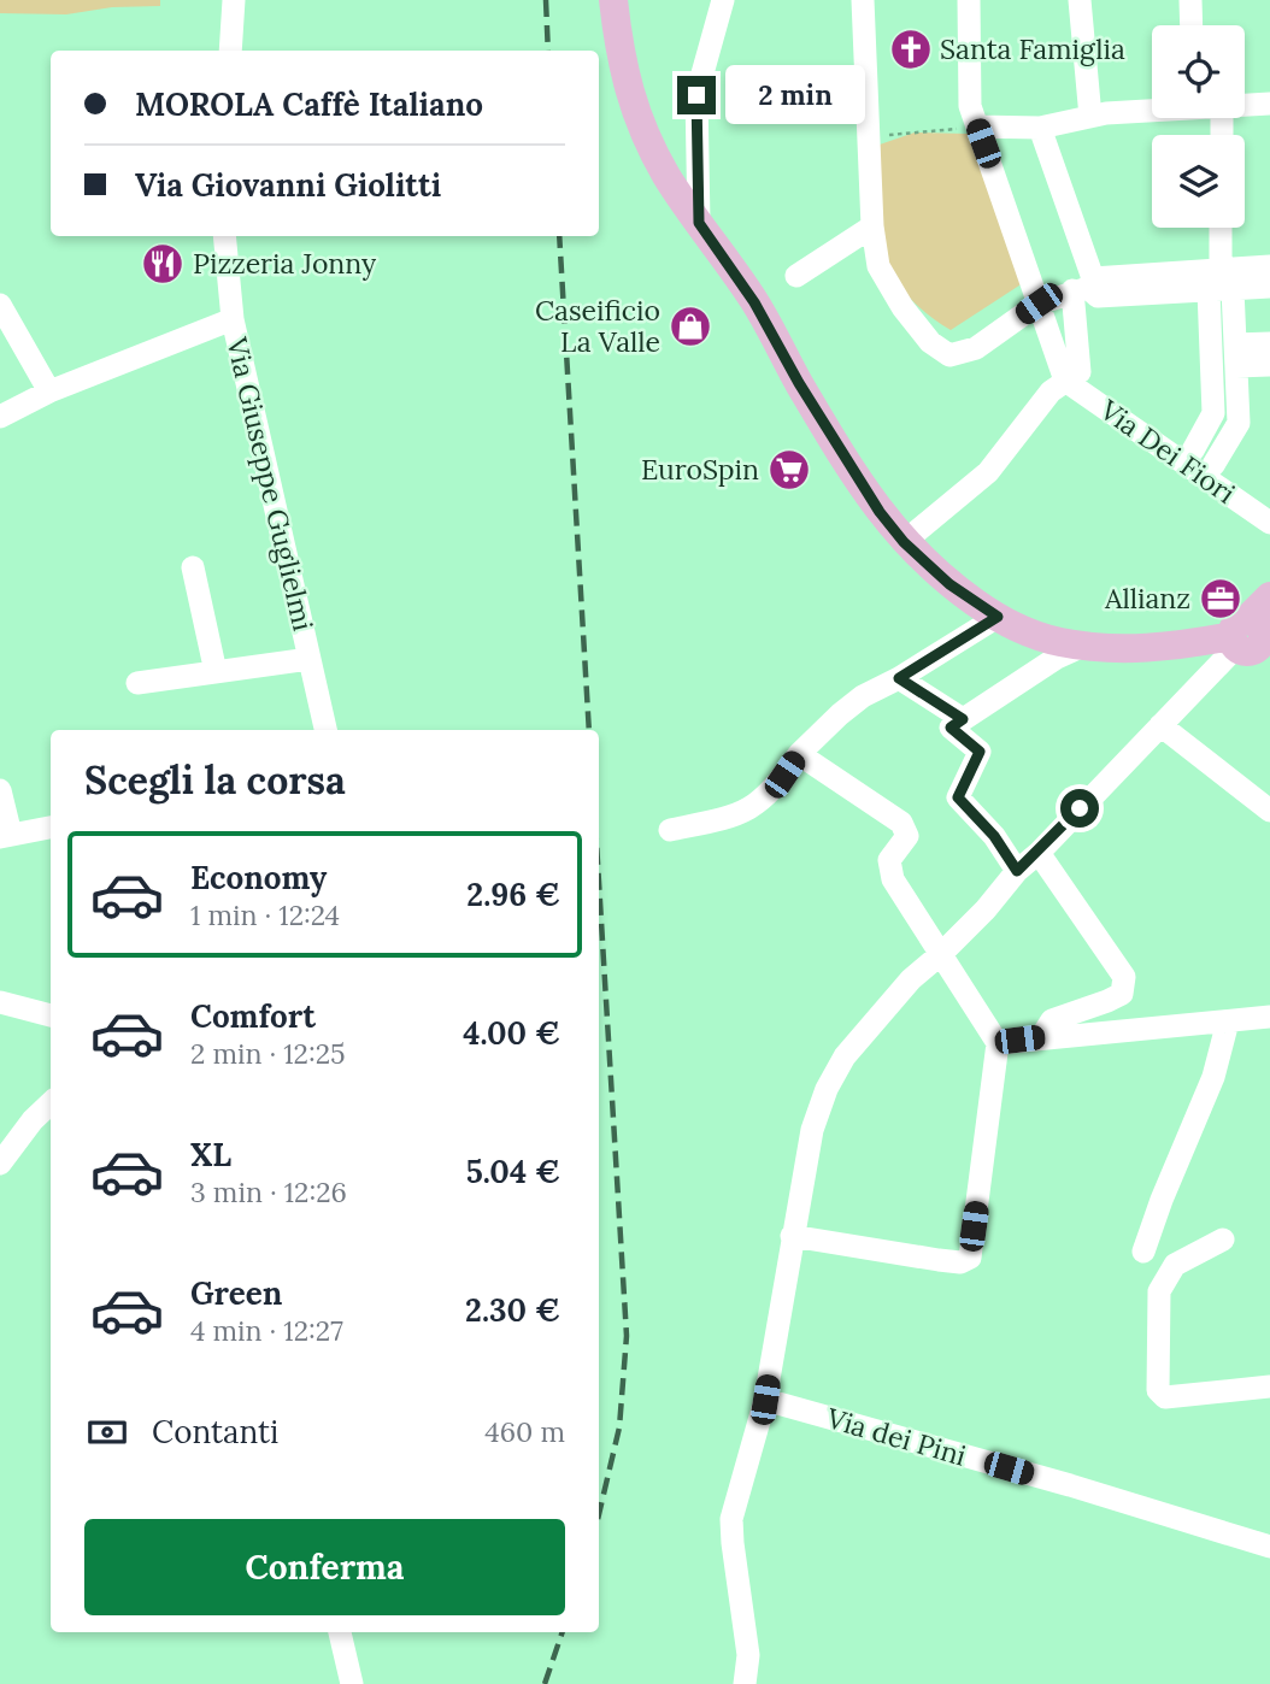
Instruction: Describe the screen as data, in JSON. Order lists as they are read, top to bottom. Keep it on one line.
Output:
{"streets":{"street":["Via Dei Fiori","Via Giuseppe Guglielmi","Via dei Pini"]},"places":{"church":["Santa Famiglia"],"restaurant":["Pizzeria Jonny"],"shop":["Caseificio La Valle"],"supermarket":["EuroSpin"],"office":["Allianz"]},"page":{"banner":["MOROLA Caffè Italiano","Via Giovanni Giolitti"],"bubble":"2 min","heading":"Scegli la corsa","list":[{"name":"Economy","note":"1 min · 12:24","value":"2.96 €"},{"name":"Comfort","note":"2 min · 12:25","value":"4.00 €"},{"name":"XL","note":"3 min · 12:26","value":"5.04 €"},{"name":"Green","note":"4 min · 12:27","value":"2.30 €"}],"pay":["Contanti","460 m"],"buttons":"Conferma"}}
